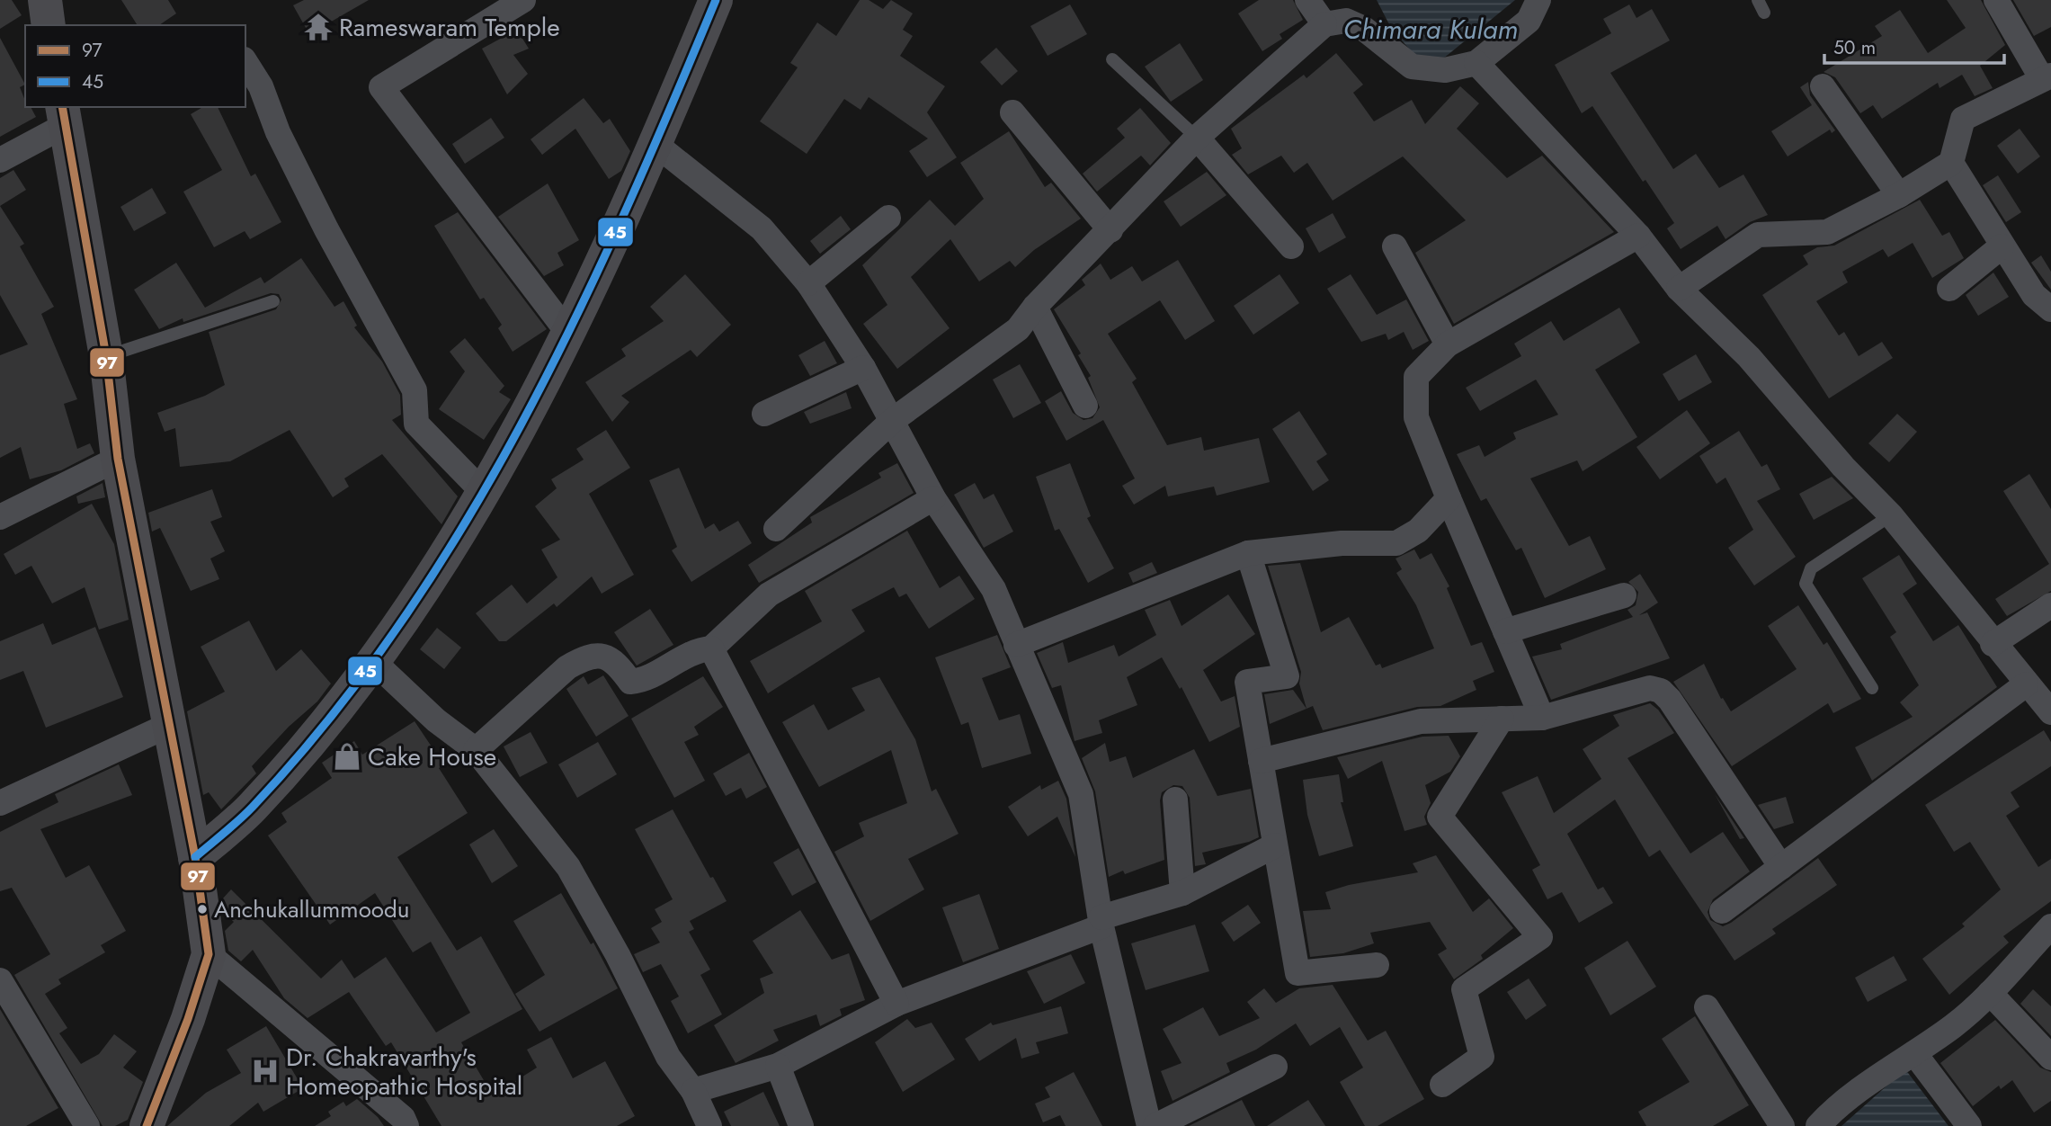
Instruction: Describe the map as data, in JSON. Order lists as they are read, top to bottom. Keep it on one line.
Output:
{"water":["Chimara Kulam"],"places":{"temple":["Rameswaram Temple"],"shop":["Cake House"],"other":["Anchukallummoodu"],"hospital":["Dr. Chakravarthy's Homeopathic Hospital"]},"lines":["transit line 45","transit line 97"],"legend":["97","45"],"scale_bar":"50 m"}
